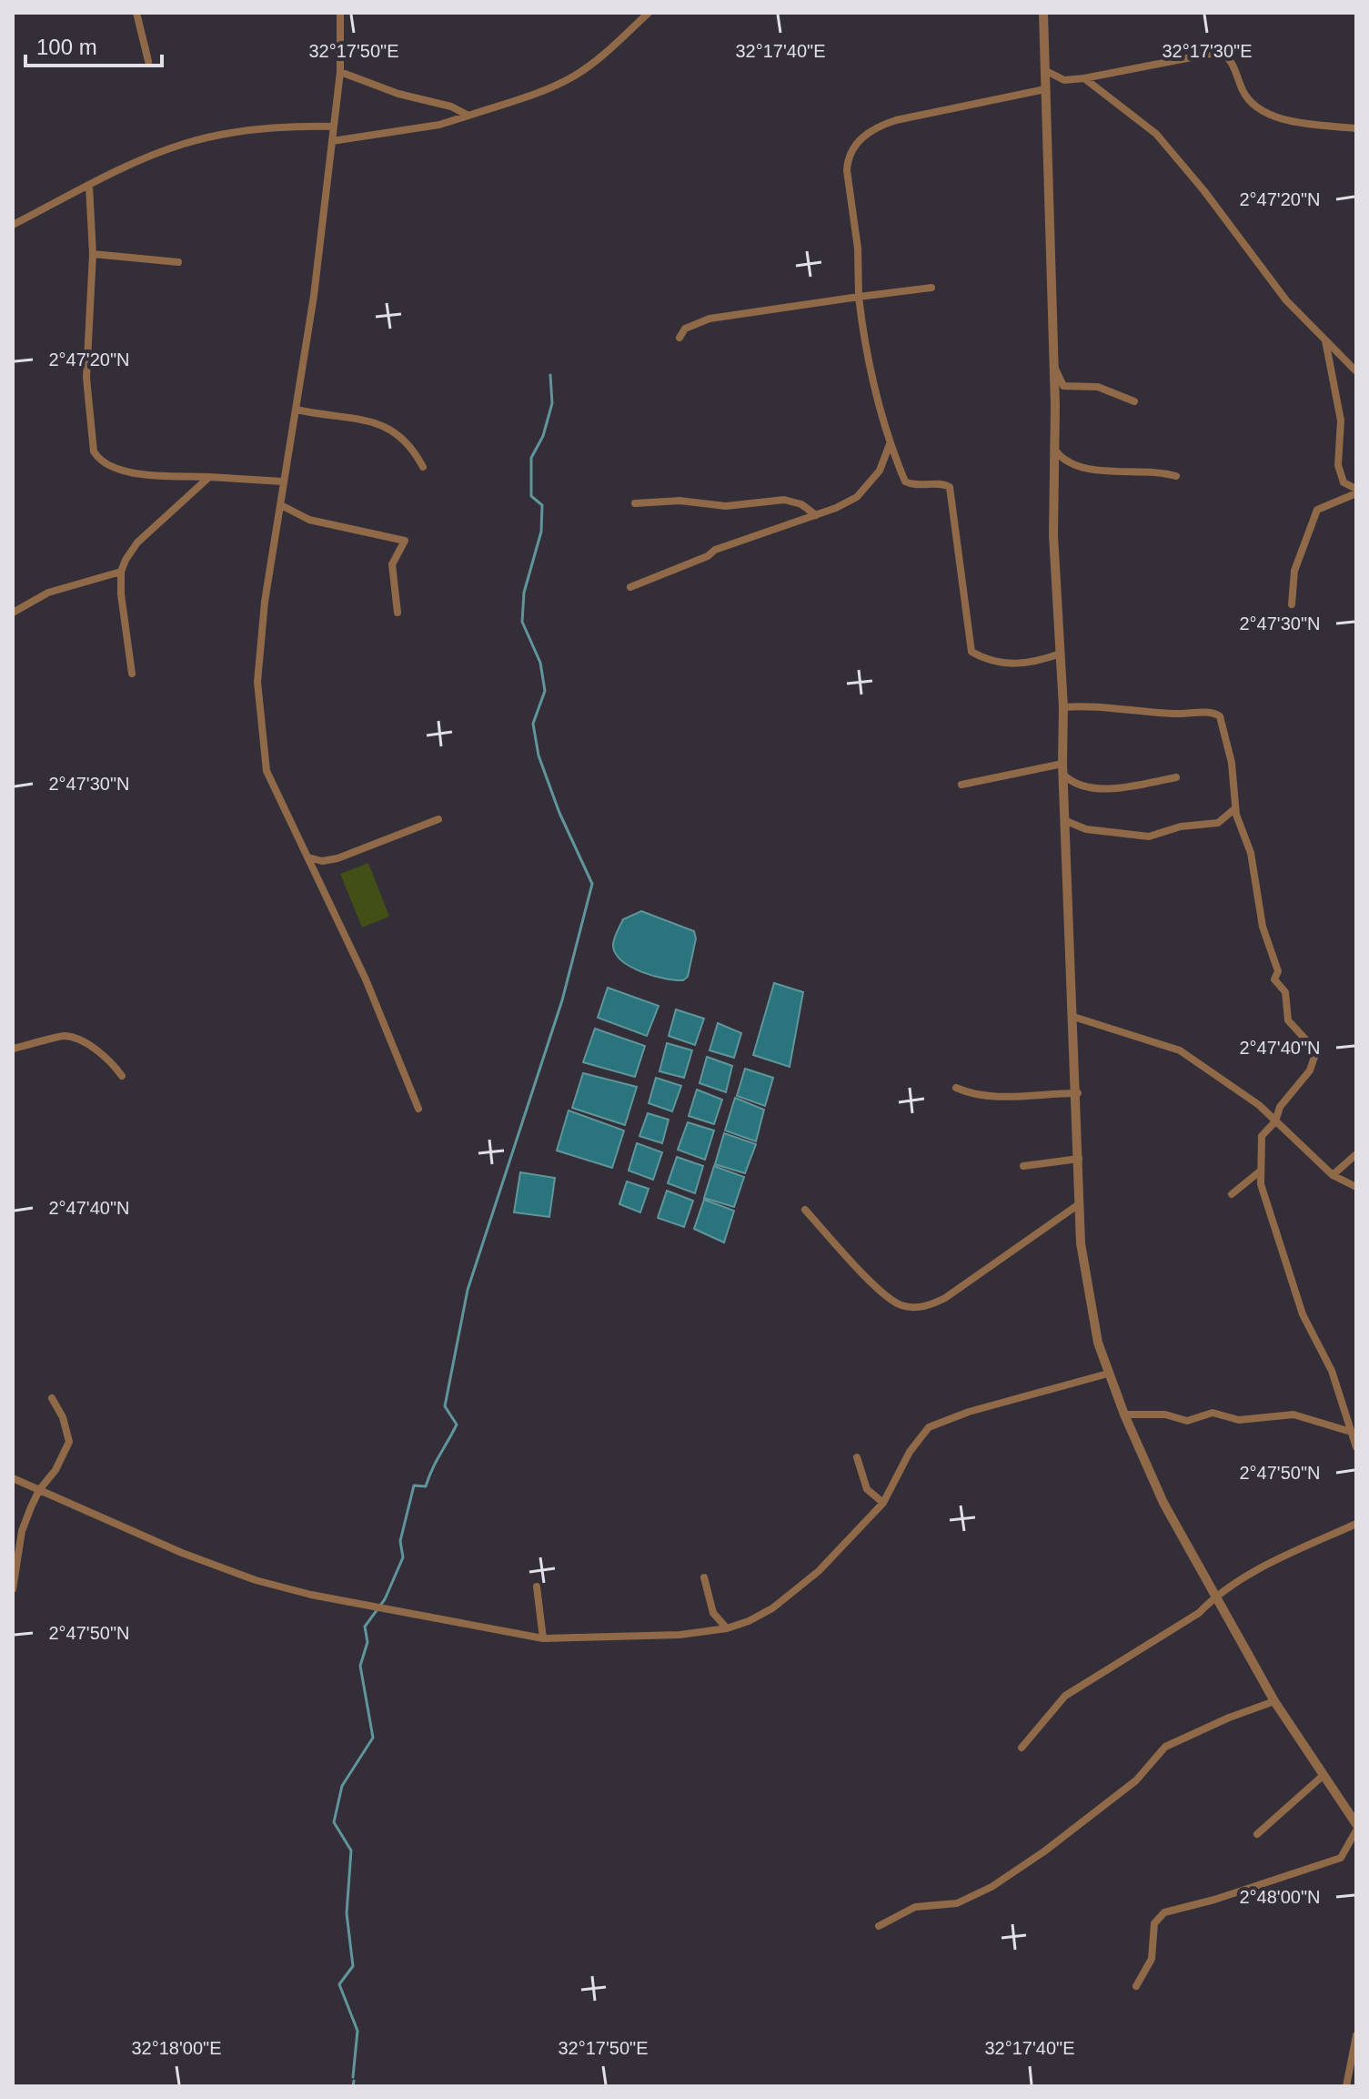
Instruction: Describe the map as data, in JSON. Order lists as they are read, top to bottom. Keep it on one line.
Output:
{"scale_bar":"100 m","coordinates":["32°17'50\"E","32°17'40\"E","32°17'30\"E","2°47'20\"N","2°47'30\"N","2°47'40\"N","2°47'50\"N","2°48'00\"N","32°18'00\"E"]}
